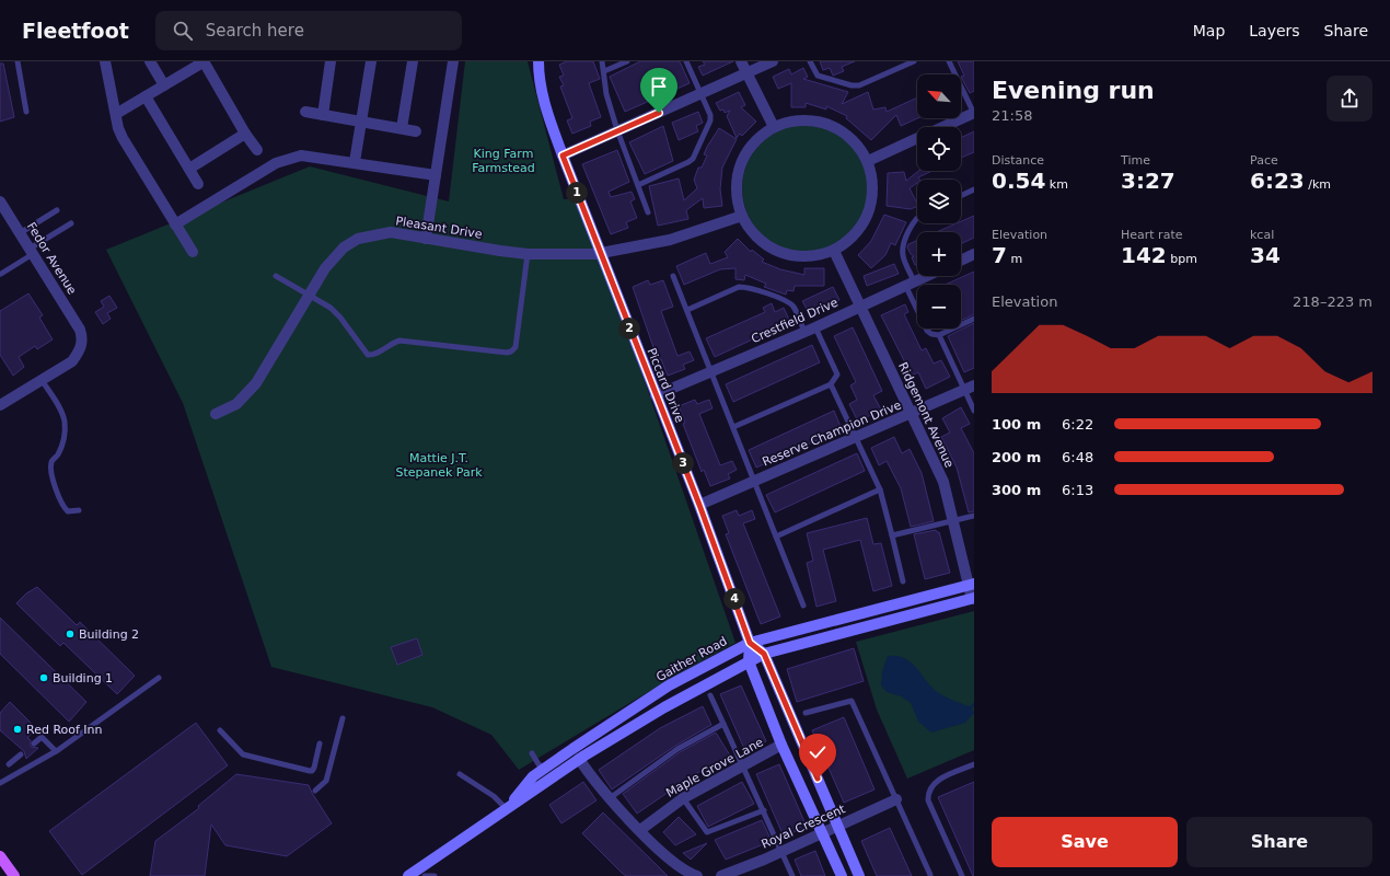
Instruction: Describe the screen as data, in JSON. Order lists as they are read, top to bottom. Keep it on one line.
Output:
{"streets":{"main road":["Piccard Drive","Gaither Road"],"street":["Pleasant Drive","Fedor Avenue","Crestfield Drive","Ridgemont Avenue","Reserve Champion Drive","Maple Grove Lane","Royal Crescent"]},"crossings":[["Pleasant Drive","Piccard Drive"],["Pleasant Drive","Ridgemont Avenue"],["Crestfield Drive","Piccard Drive"],["Crestfield Drive","Ridgemont Avenue"],["Piccard Drive","Reserve Champion Drive"],["Piccard Drive","Gaither Road"],["Piccard Drive","Maple Grove Lane"],["Piccard Drive","Royal Crescent"],["Ridgemont Avenue","Reserve Champion Drive"],["Ridgemont Avenue","Gaither Road"]],"parks":["King Farm Farmstead","Mattie J.T. Stepanek Park"],"places":["Building 2","Building 1","Red Roof Inn"],"north":"top left","page":{"header":"Fleetfoot","search":"Search here","nav":["Map","Layers","Share"],"heading":["Evening run","21:58"],"map_buttons":["+","−"],"stats":[["Distance","0.54 km"],["Time","3:27"],["Pace","6:23 /km"],["Elevation","7 m"],["Heart rate","142 bpm"],["kcal","34"]],"pins":["1","2","3","4"],"chart":["Elevation","218–223 m"],"list":[{"name":"100 m","note":"6:22"},{"name":"200 m","note":"6:48"},{"name":"300 m","note":"6:13"}],"buttons":["Save","Share"]}}
